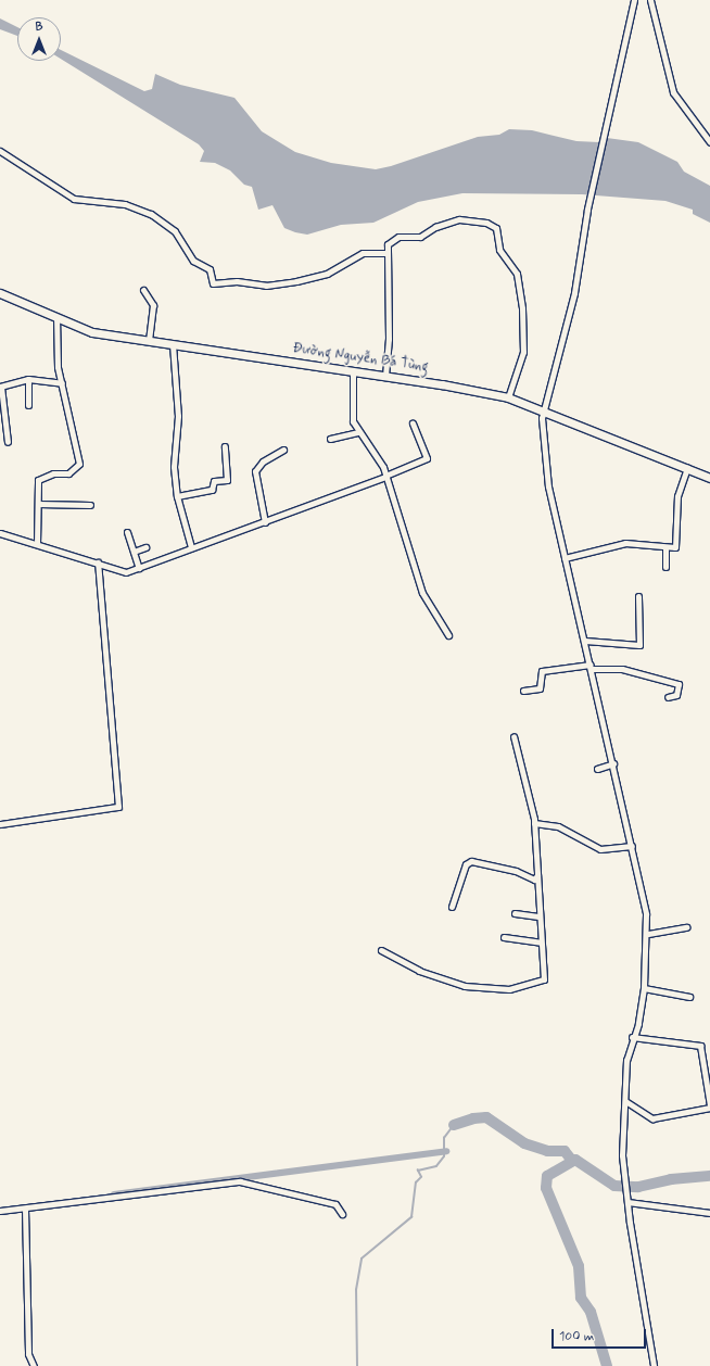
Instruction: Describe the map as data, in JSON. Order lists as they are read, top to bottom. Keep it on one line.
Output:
{"streets":{"main road":["Đường Nguyễn Bá Tùng"]},"scale_bar":"100 m","north":"top"}
